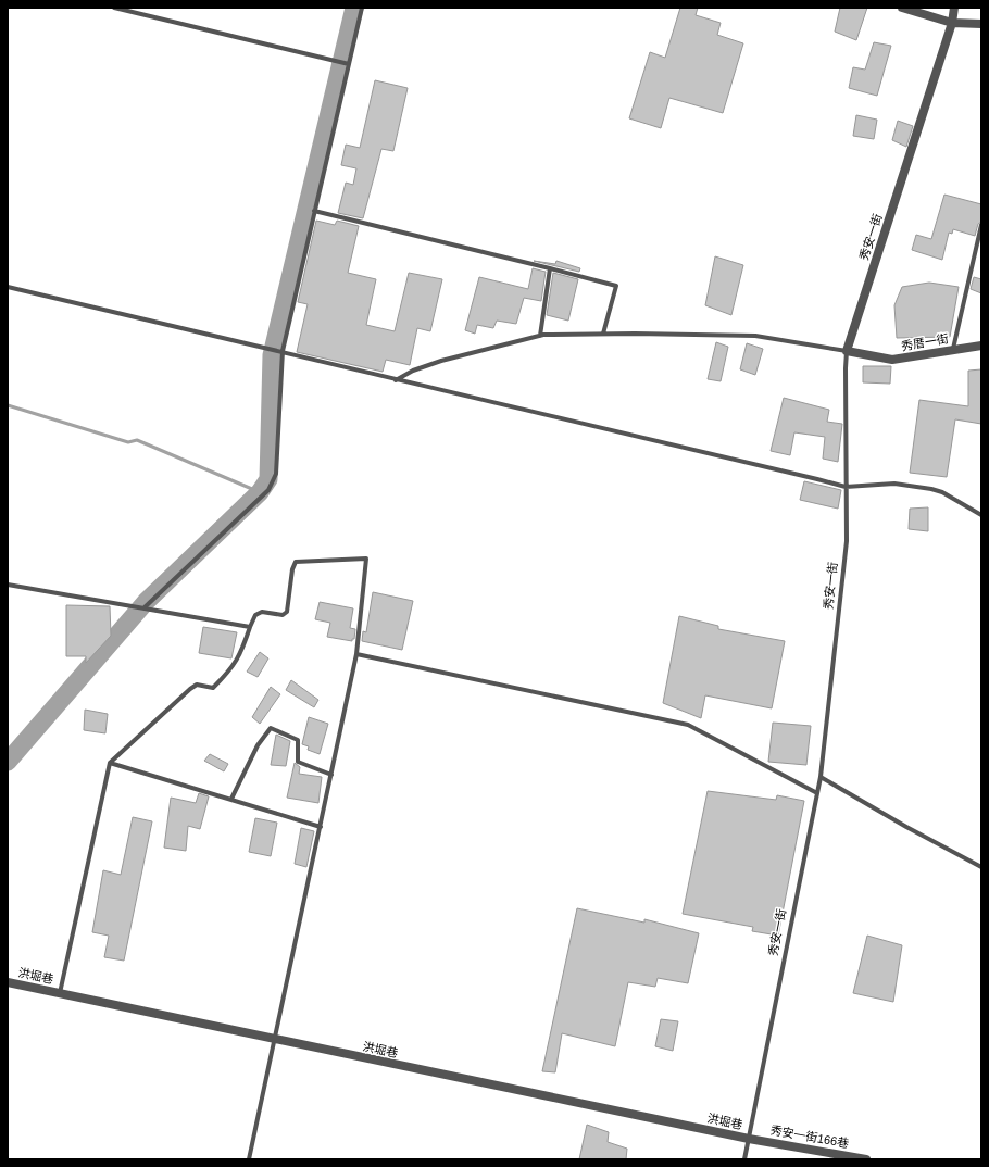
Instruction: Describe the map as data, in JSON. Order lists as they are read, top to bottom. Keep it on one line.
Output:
{"streets":{"street":["秀安一街","秀厝一街","洪堀巷","秀安一街166巷"]},"crossings":[["秀安一街","秀厝一街"],["秀安一街","洪堀巷"],["秀安一街","秀安一街166巷"],["洪堀巷","秀安一街166巷"]]}
